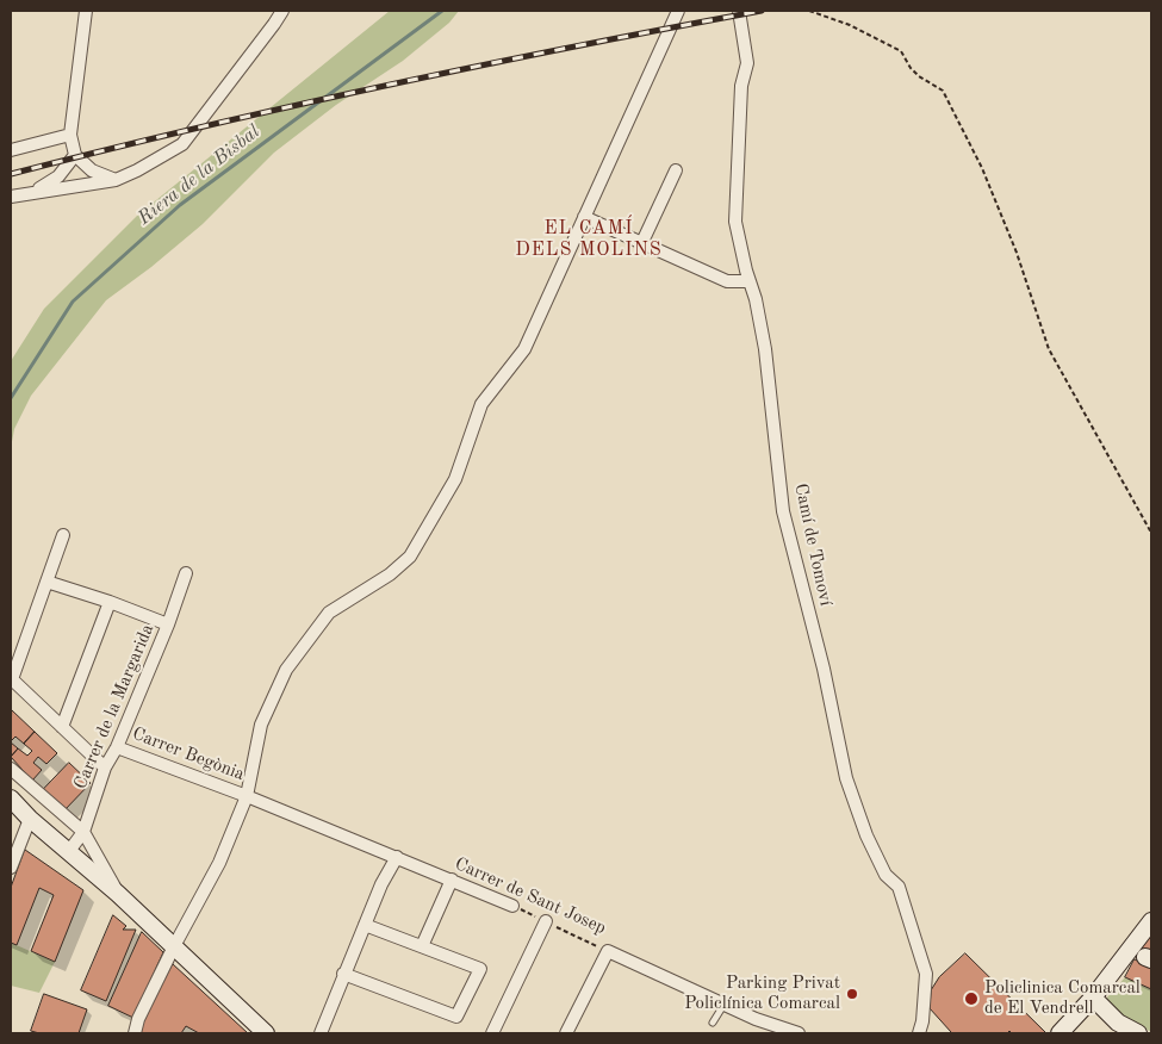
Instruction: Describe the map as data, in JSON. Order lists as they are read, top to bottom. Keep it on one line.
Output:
{"streets":{"street":["Camí de Tomoví","Carrer de la Margarida","Carrer Begònia","Carrer de Sant Josep"]},"crossings":[["Carrer de la Margarida","Carrer Begònia"],["Carrer Begònia","Carrer de Sant Josep"]],"districts":["EL CAMÍ DELS MOLINS"],"water":["Riera de la Bisbal"],"places":["Parking Privat Policlínica Comarcal","Policlinica Comarcal de El Vendrell"]}
